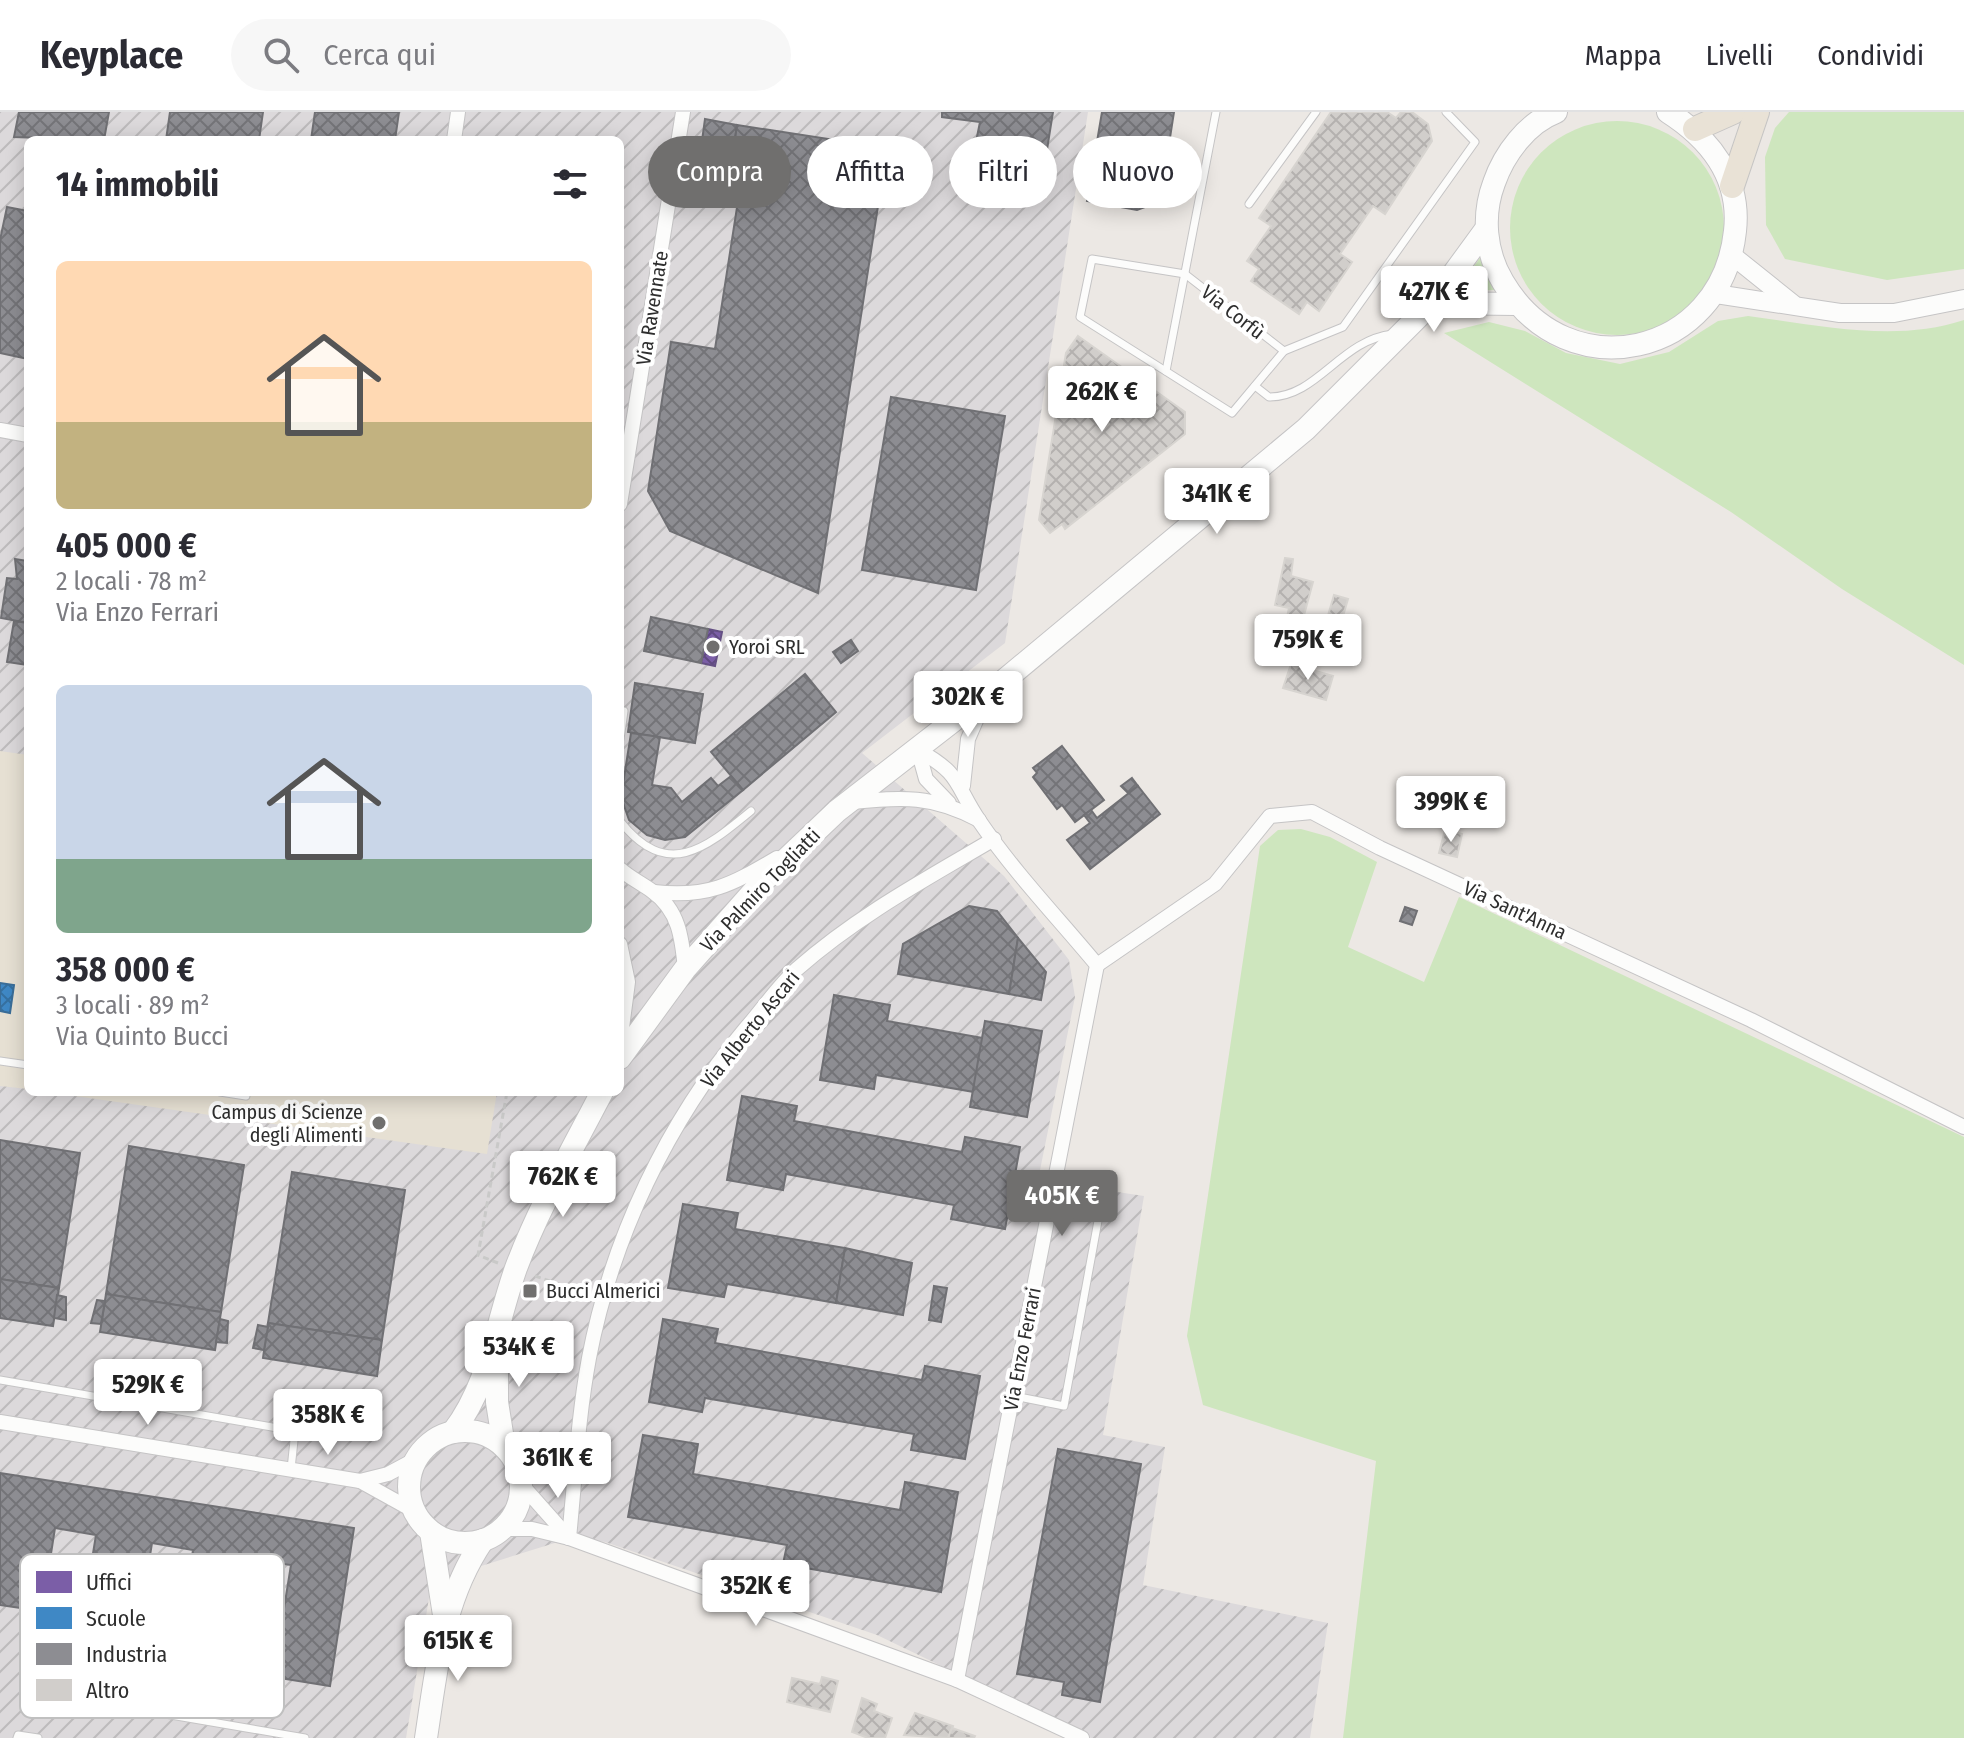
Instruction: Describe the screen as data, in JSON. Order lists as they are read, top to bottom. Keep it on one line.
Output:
{"streets":{"main road":["Via Palmiro Togliatti"],"street":["Via Ravennate","Via Sant'Anna","Via Alberto Ascari","Via Enzo Ferrari"],"lane":["Via Corfù"]},"crossings":[["Via Sant'Anna","Via Enzo Ferrari"]],"places":{"other":["Yoroi SRL","Campus di Scienze degli Alimenti"],"transit":["Bucci Almerici"]},"legend":["Uffici","Scuole","Industria","Altro"],"page":{"header":"Keyplace","search":"Cerca qui","nav":["Mappa","Livelli","Condividi"],"chip":["Compra","Affitta","Filtri","Nuovo"],"heading":"14 immobili","list":[{"name":"405 000 €","note":"2 locali · 78 m² · Via Enzo Ferrari"},{"name":"358 000 €","note":"3 locali · 89 m² · Via Quinto Bucci"}],"price":["427K €","262K €","341K €","759K €","302K €","399K €","762K €","405K €","534K €","529K €","358K €","361K €","352K €","615K €"]}}
